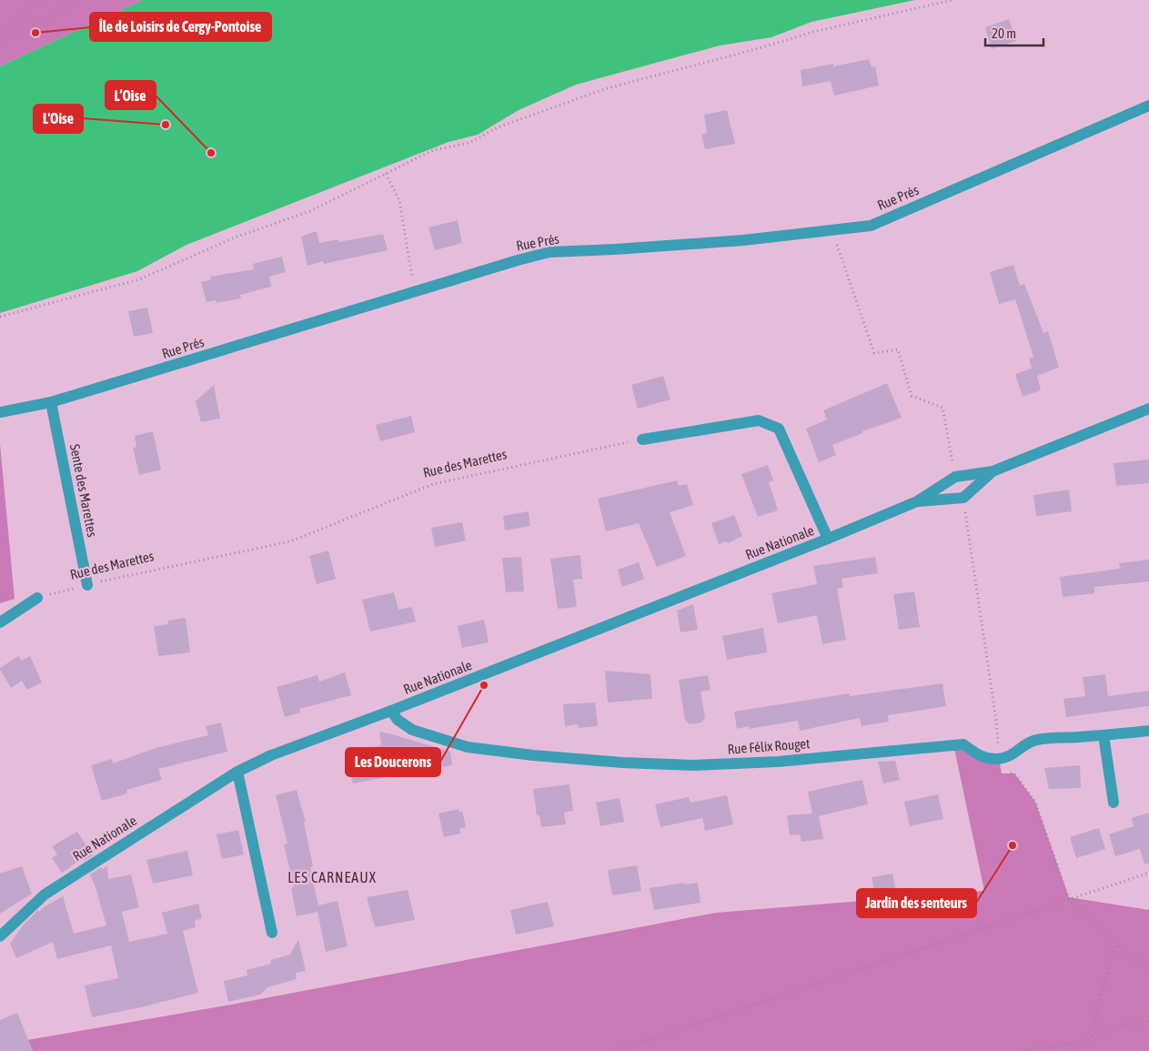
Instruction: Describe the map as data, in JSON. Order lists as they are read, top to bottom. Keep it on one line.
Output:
{"streets":{"street":["Rue Prés","Sente des Marettes","Rue Nationale","Rue Félix Rouget"],"path":["Rue des Marettes"]},"crossings":[["Rue Prés","Sente des Marettes"],["Rue des Marettes","Sente des Marettes"],["Rue Nationale","Rue Félix Rouget"]],"districts":["LES CARNEAUX"],"places":["Île de Loisirs de Cergy-Pontoise","L'Oise","L’Oise","Les Doucerons","Jardin des senteurs"],"scale_bar":"20 m"}
